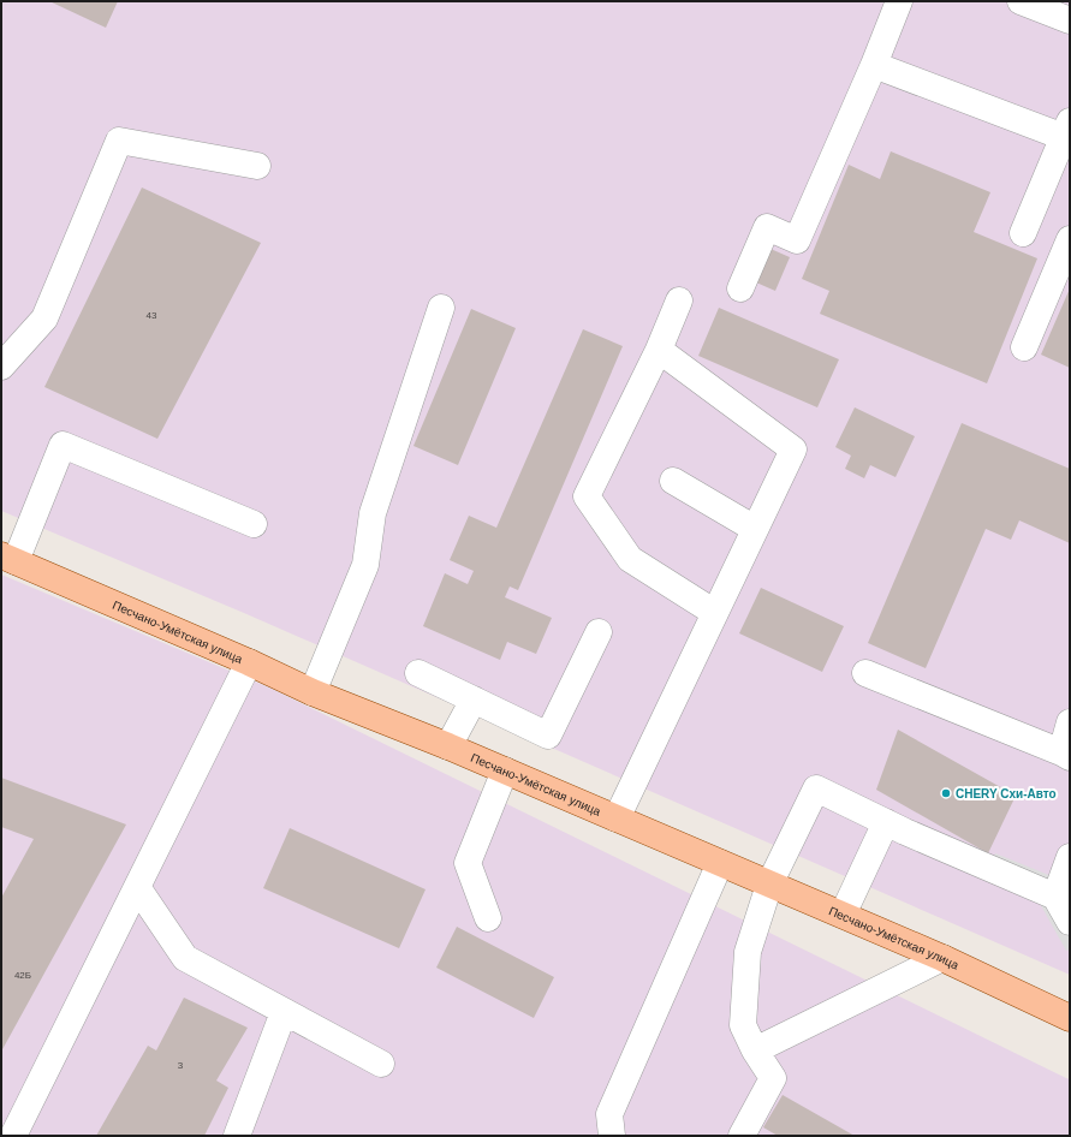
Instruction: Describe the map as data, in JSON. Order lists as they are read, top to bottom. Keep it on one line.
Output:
{"streets":{"main road":["Песчано-Умётская улица"]},"places":["CHERY Схи-Авто"],"house_numbers":["43","42Б","3"]}
